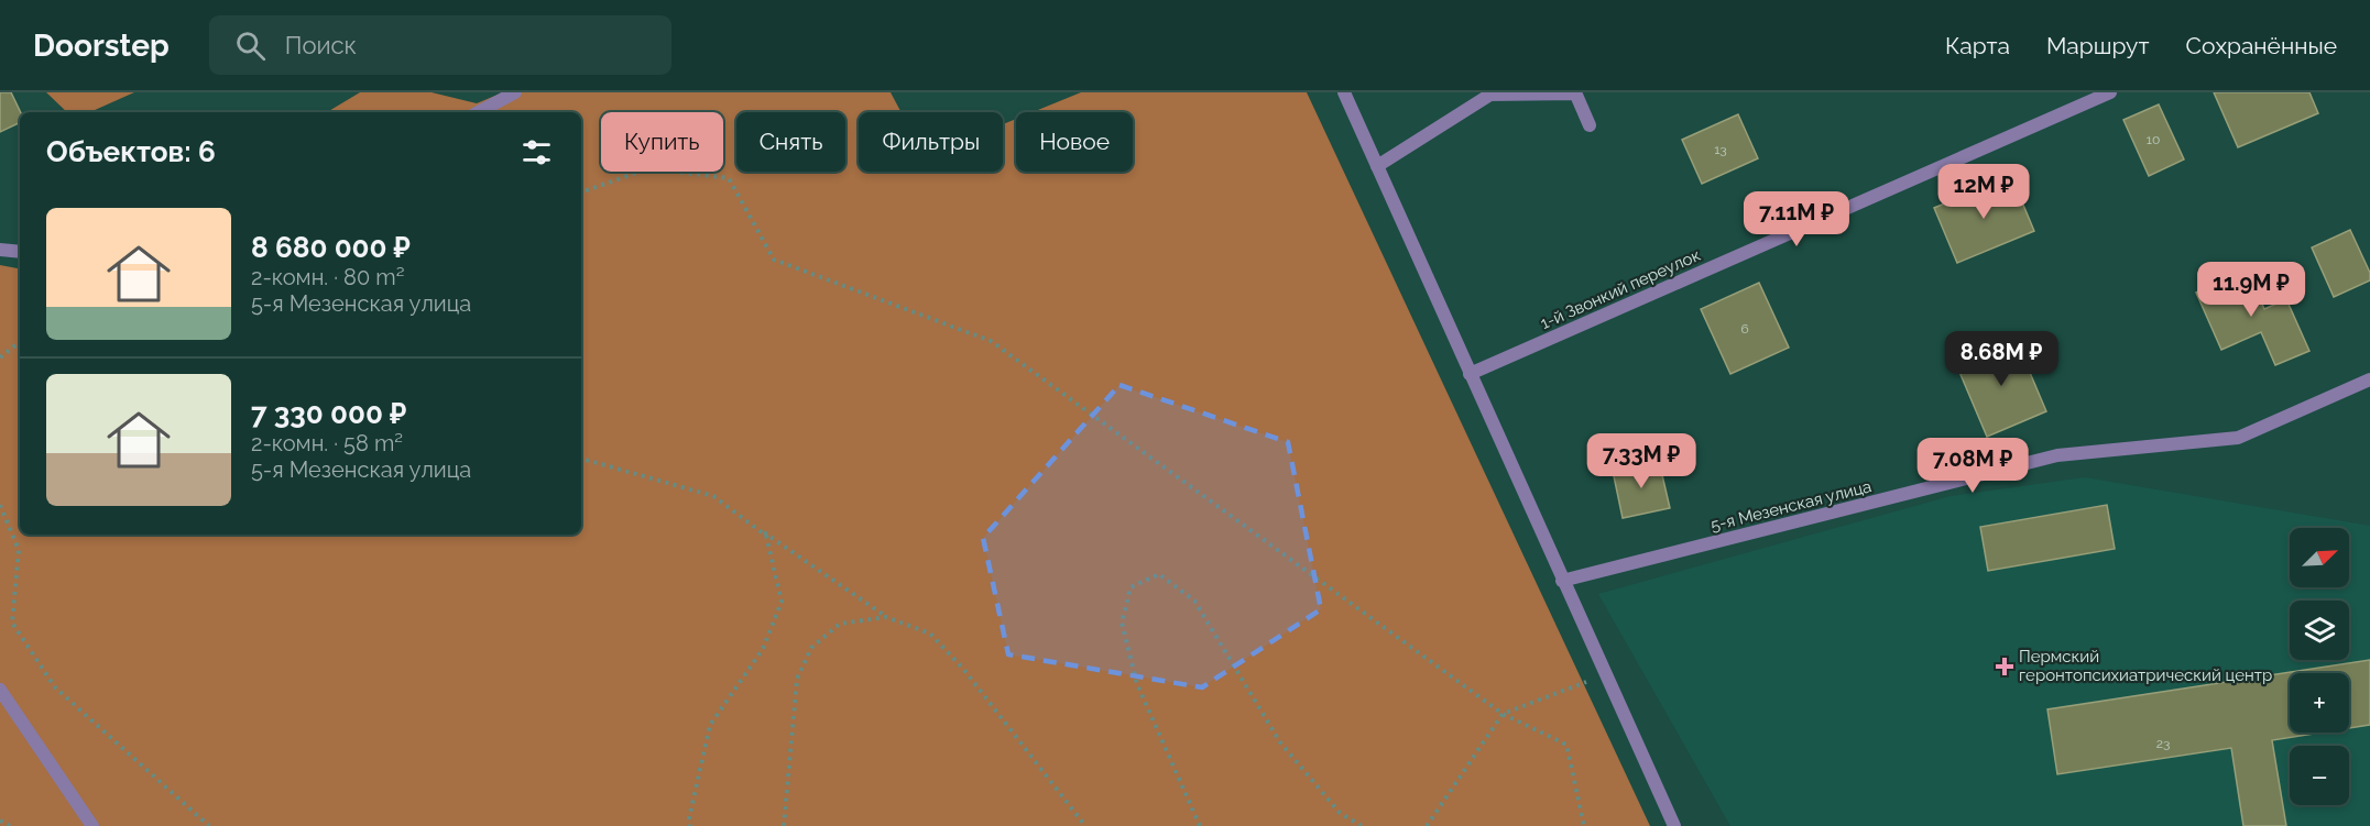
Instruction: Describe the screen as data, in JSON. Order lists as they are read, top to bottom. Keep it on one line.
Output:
{"streets":{"street":["1-й Звонкий переулок","5-я Мезенская улица"]},"places":{"health":["Пермский геронтопсихиатрический центр"]},"house_numbers":["10","13","6","23"],"north":"top right","page":{"header":"Doorstep","search":"Поиск","nav":["Карта","Маршрут","Сохранённые"],"chip":["Купить","Снять","Фильтры","Новое"],"heading":"Объектов: 6","price":["12M ₽","7.11M ₽","11.9M ₽","8.68M ₽","7.33M ₽","7.08M ₽"],"list":[{"name":"8 680 000 ₽","note":"2-комн. · 80 m² · 5-я Мезенская улица"},{"name":"7 330 000 ₽","note":"2-комн. · 58 m² · 5-я Мезенская улица"}],"map_buttons":["+","−"]}}
